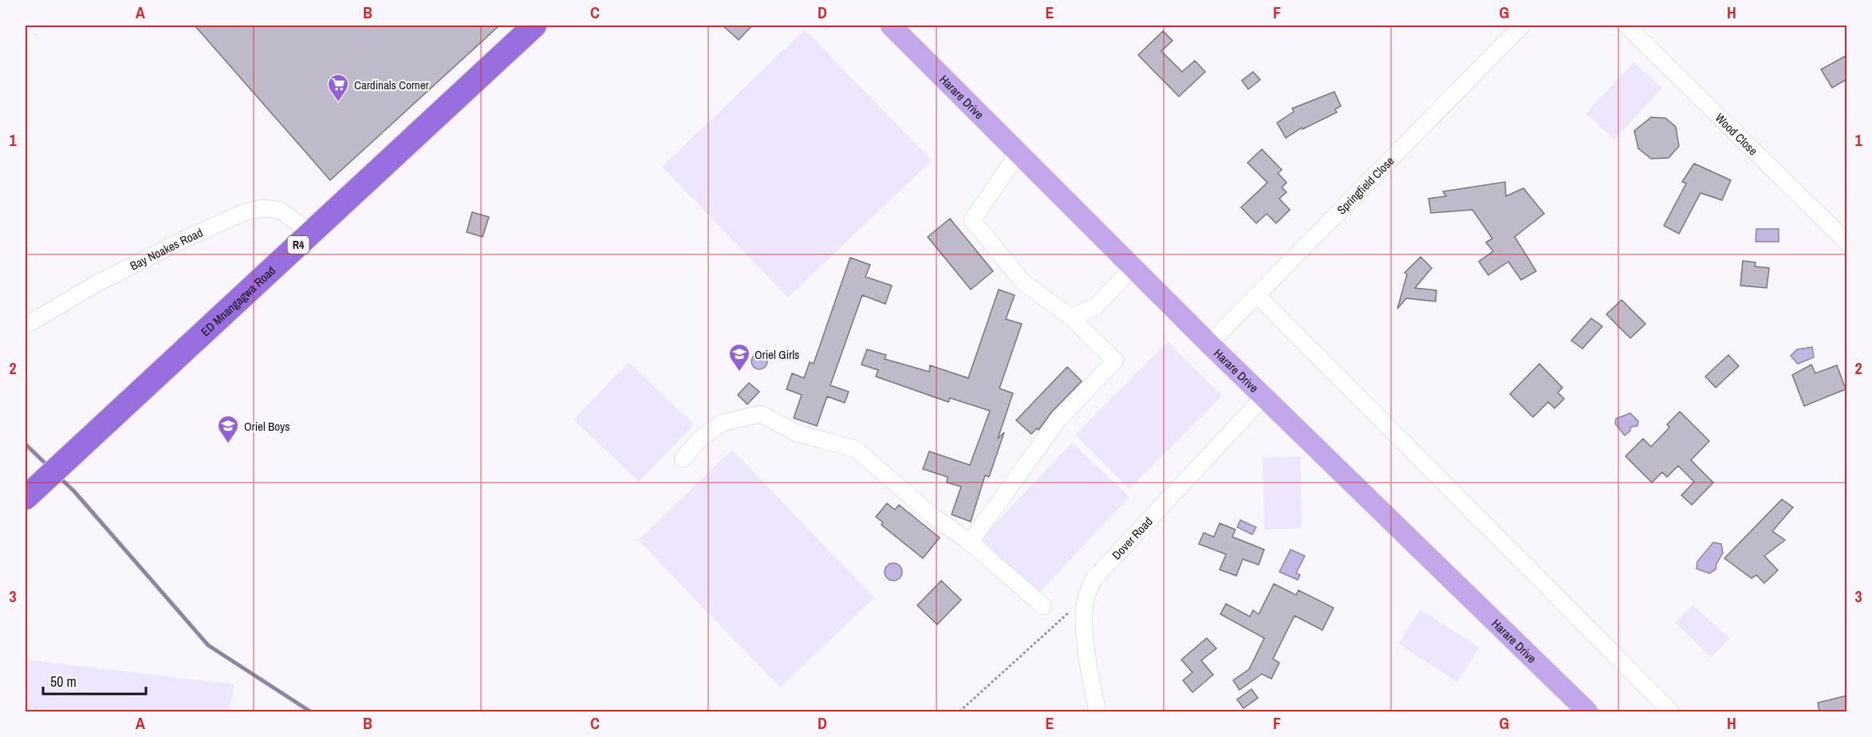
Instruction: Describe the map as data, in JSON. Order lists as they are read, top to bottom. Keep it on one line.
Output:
{"streets":{"highway":["R4","ED Mnangagwa Road"],"main road":["Harare Drive"],"street":["Wood Close","Springfield Close","Bay Noakes Road","Dover Road"]},"crossings":[["Harare Drive","Springfield Close"],["Harare Drive","Dover Road"],["Bay Noakes Road","ED Mnangagwa Road"]],"places":{"supermarket":["Cardinals Corner"],"school or university":["Oriel Girls","Oriel Boys"]},"scale_bar":"50 m","grid":{"columns":["A","B","C","D","E","F","G","H"],"rows":["1","2","3"]}}
